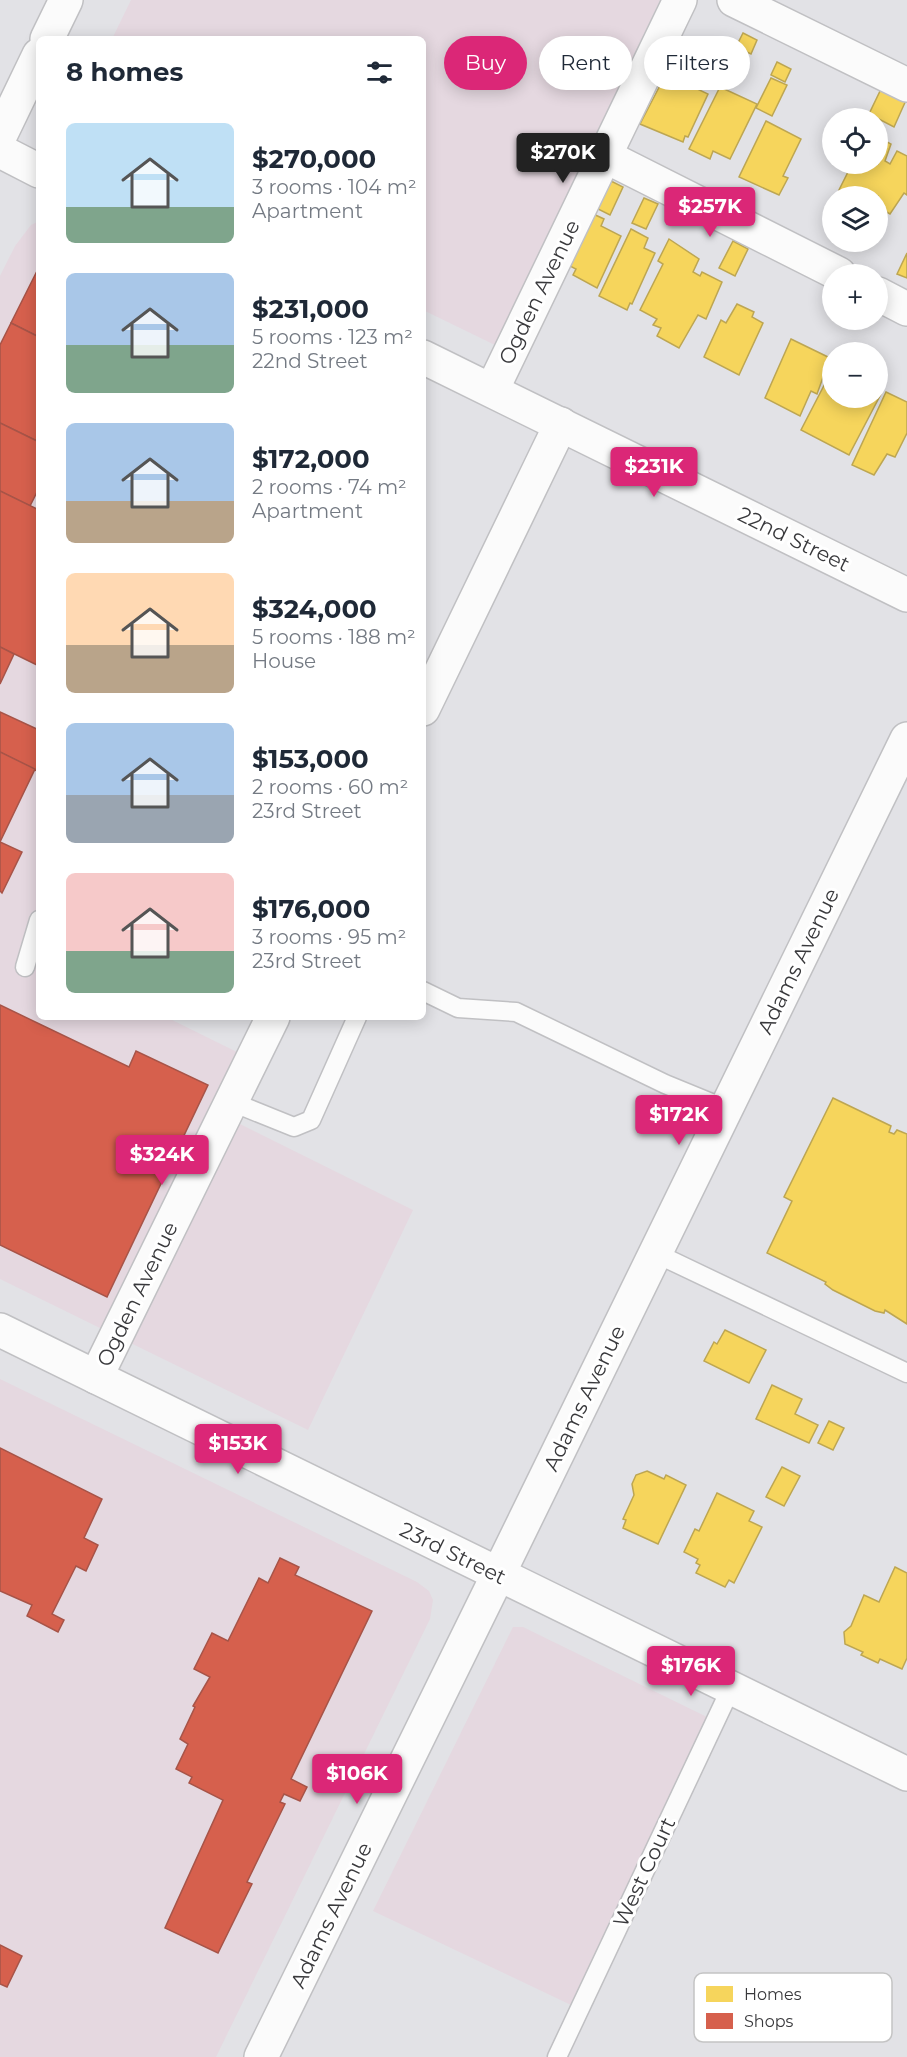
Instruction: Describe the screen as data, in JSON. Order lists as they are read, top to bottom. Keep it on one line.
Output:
{"streets":{"street":["Ogden Avenue","22nd Street","Adams Avenue","23rd Street"],"lane":["West Court"]},"crossings":[["Ogden Avenue","22nd Street"],["Ogden Avenue","23rd Street"],["Adams Avenue","23rd Street"],["23rd Street","West Court"]],"legend":["Homes","Shops"],"page":{"chip":["Buy","Rent","Filters"],"heading":"8 homes","map_buttons":["+","−"],"list":[{"name":"$270,000","note":"3 rooms · 104 m² · Apartment"},{"name":"$231,000","note":"5 rooms · 123 m² · 22nd Street"},{"name":"$172,000","note":"2 rooms · 74 m² · Apartment"},{"name":"$324,000","note":"5 rooms · 188 m² · House"},{"name":"$153,000","note":"2 rooms · 60 m² · 23rd Street"},{"name":"$176,000","note":"3 rooms · 95 m² · 23rd Street"}],"price":["$270K","$257K","$231K","$172K","$324K","$153K","$176K","$106K"]}}
